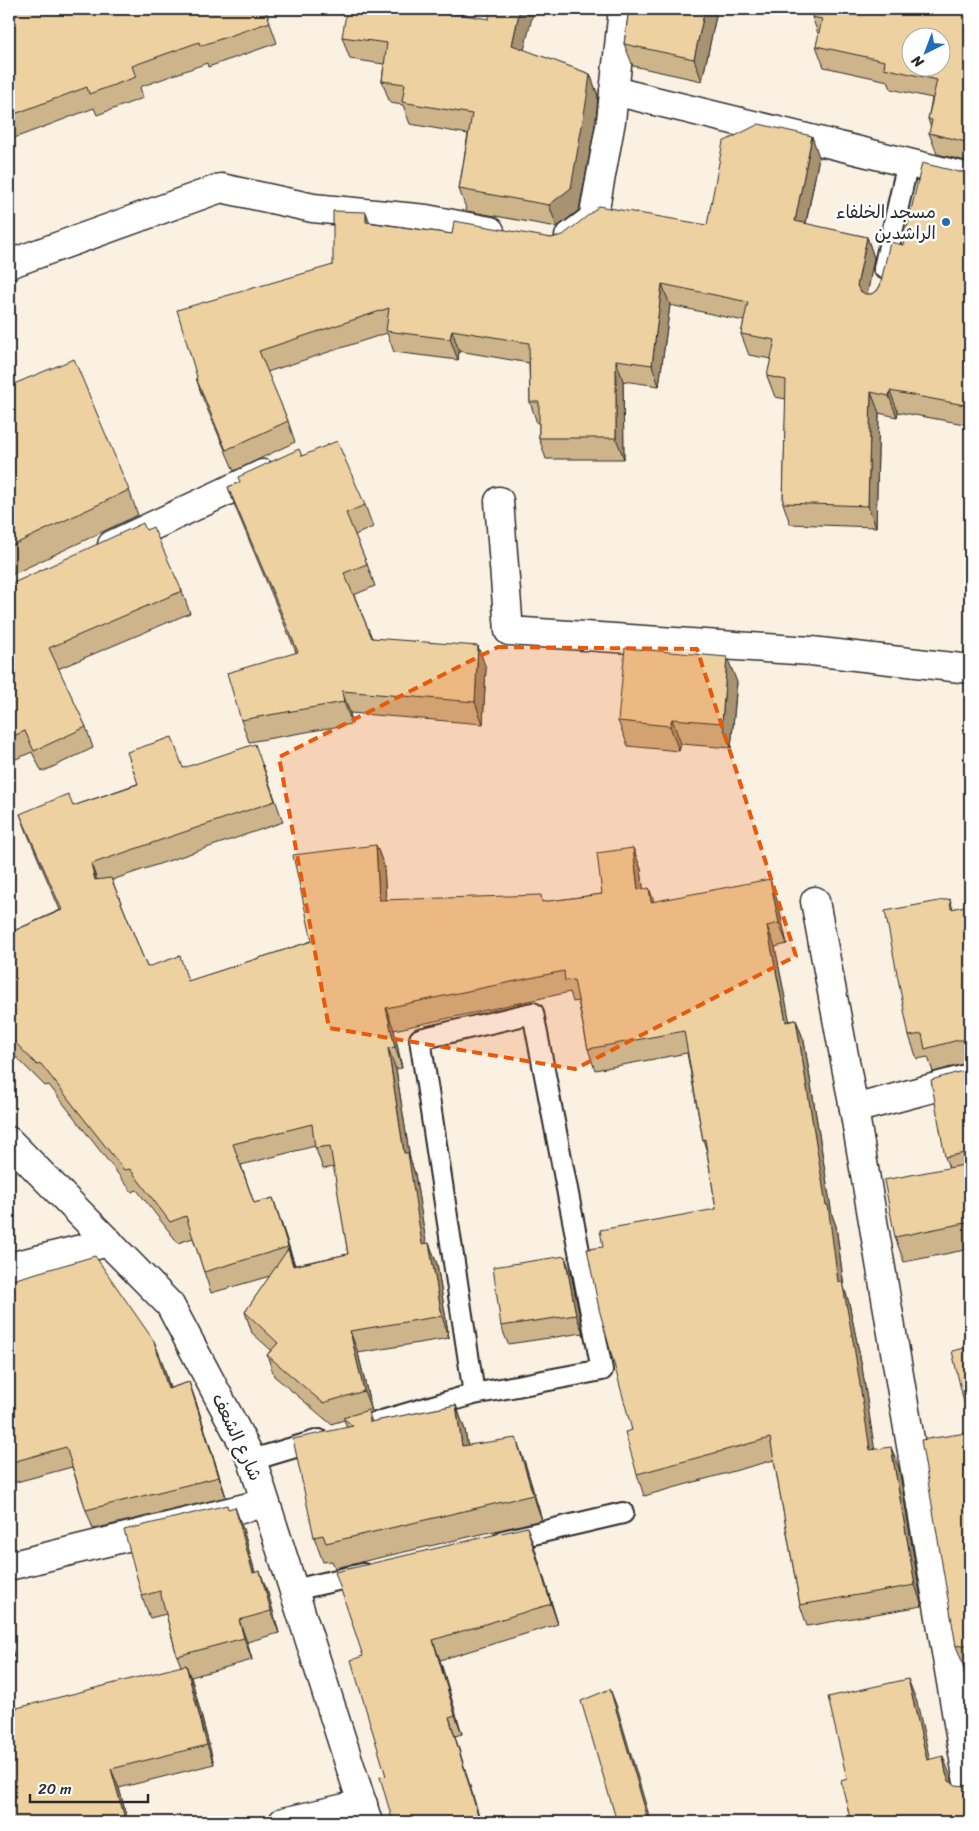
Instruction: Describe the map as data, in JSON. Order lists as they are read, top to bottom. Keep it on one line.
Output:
{"streets":{"street":["شارع الشعف"]},"places":["مسجد الخلفاء الراشدين"],"scale_bar":"20 m","north":"bottom left"}
